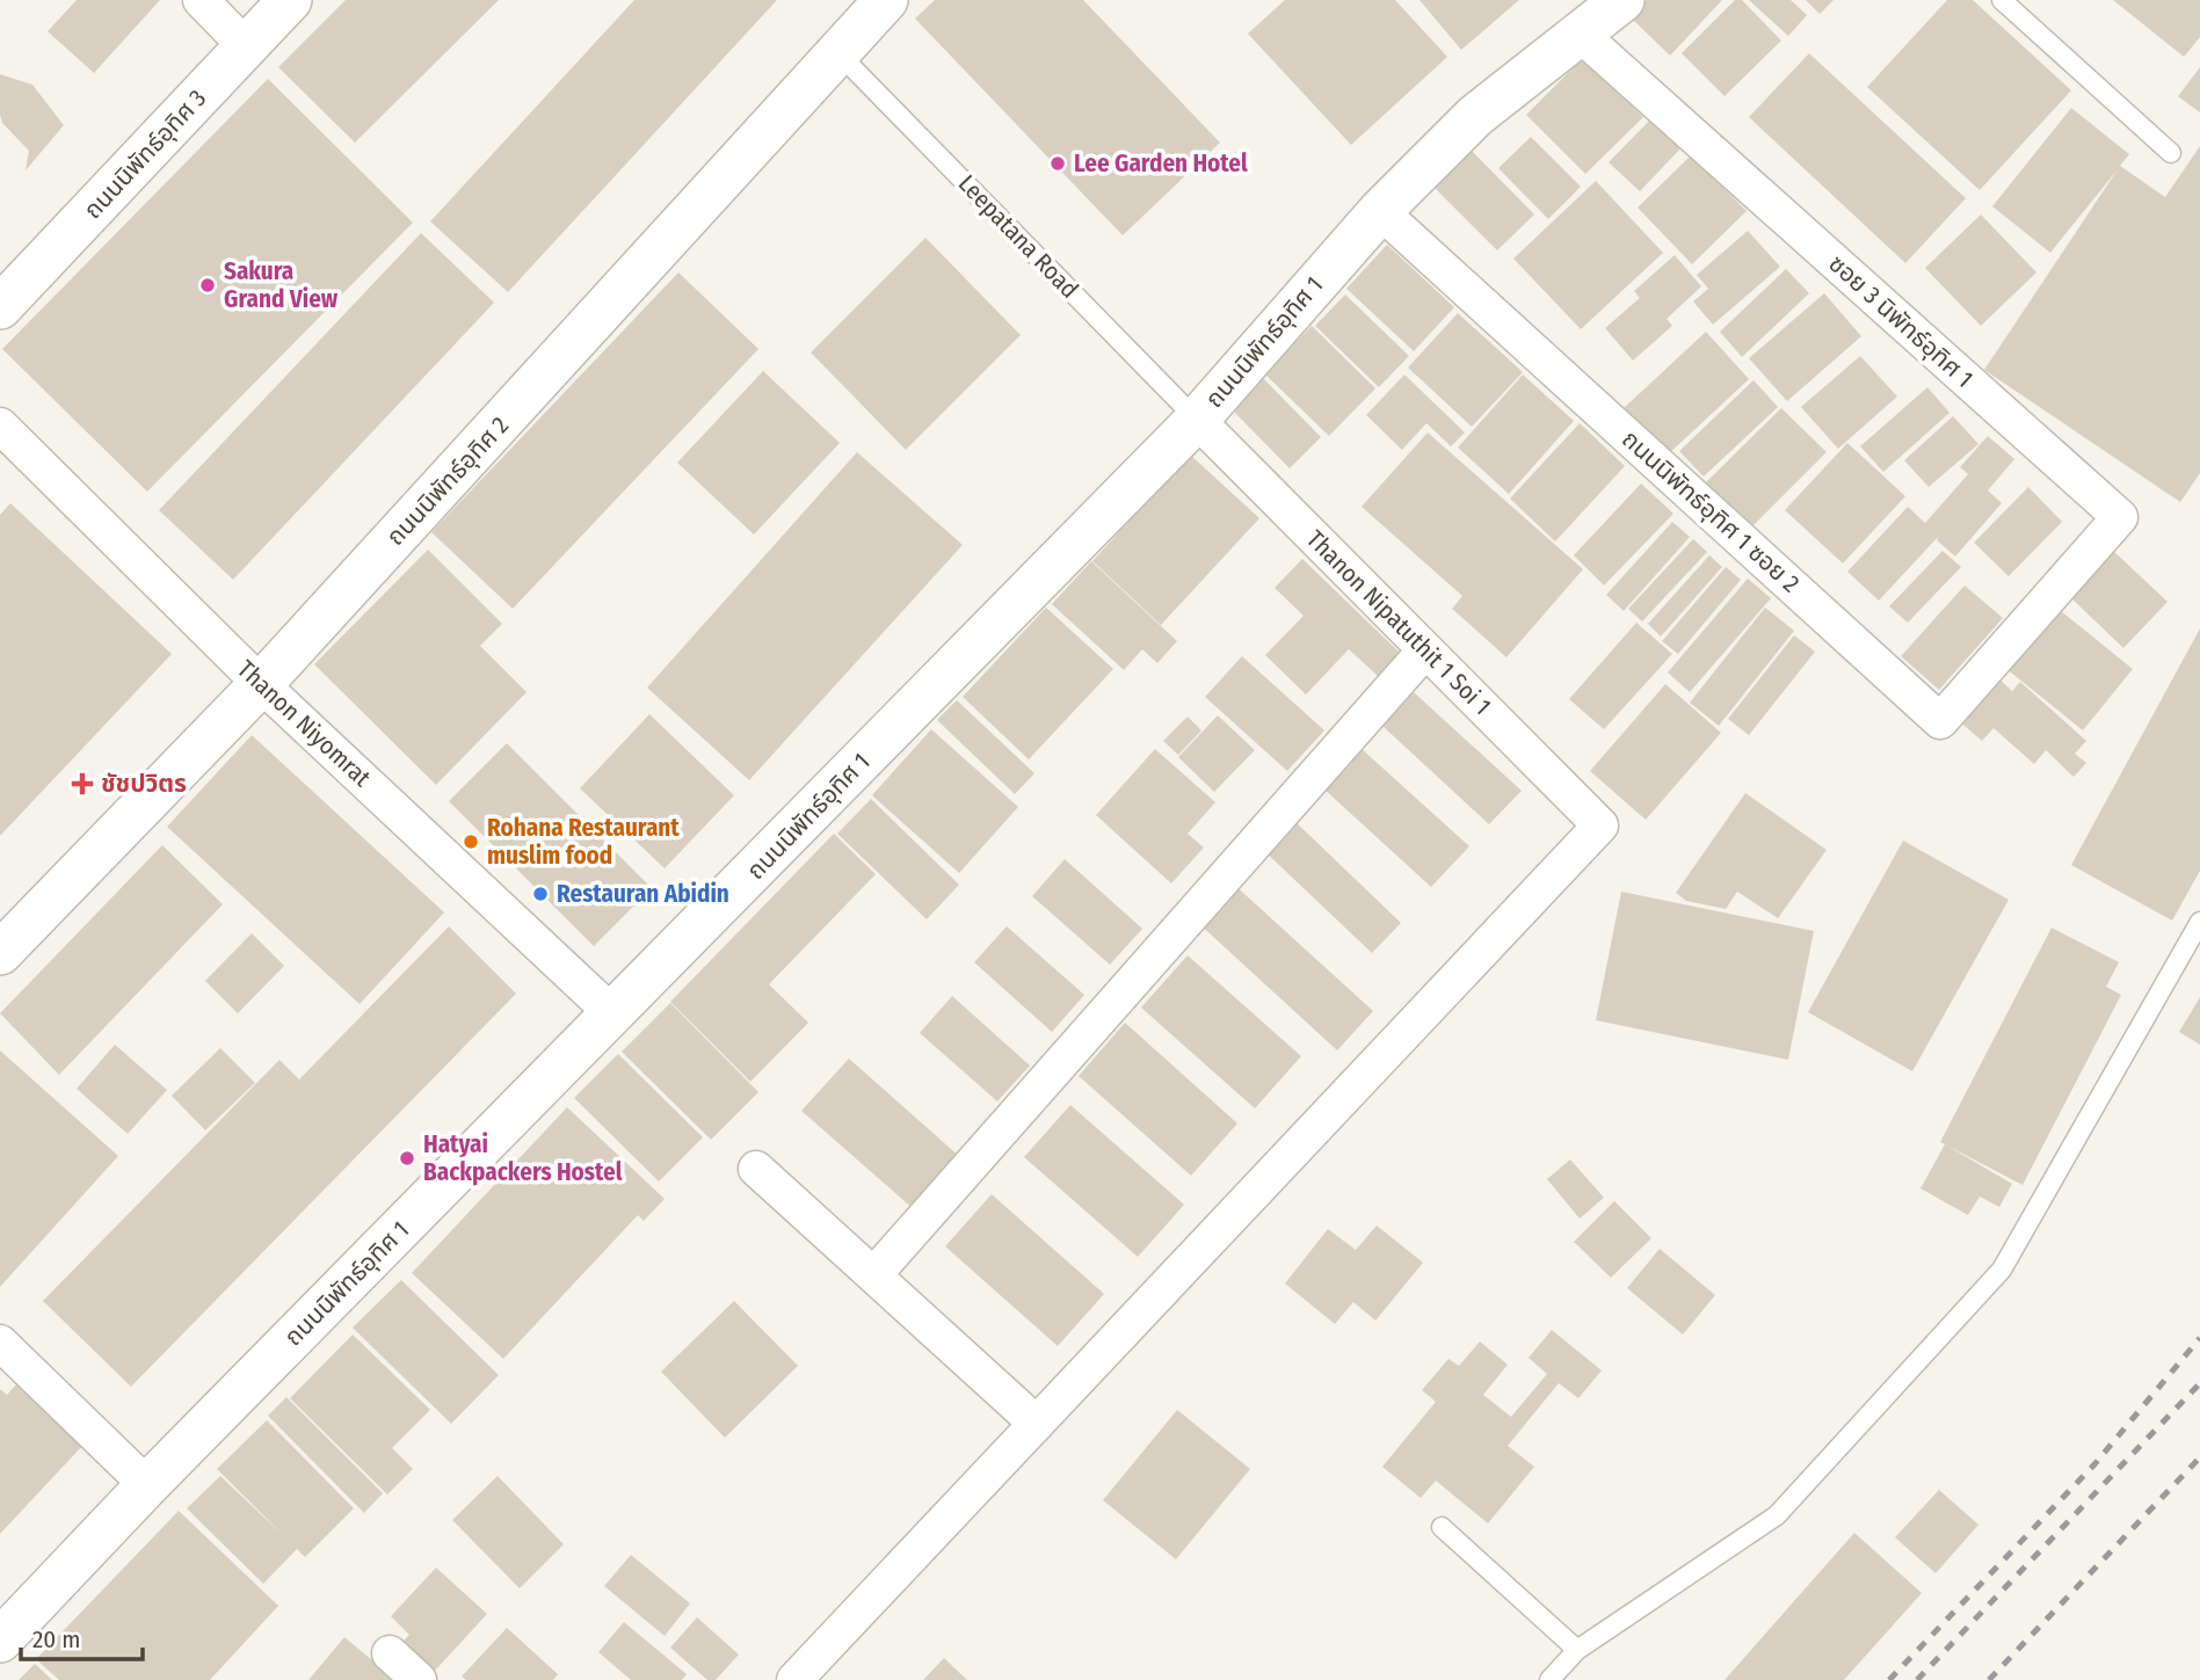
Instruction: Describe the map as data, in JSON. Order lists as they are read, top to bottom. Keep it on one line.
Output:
{"streets":{"street":["ถนนนิพัทธ์อุทิศ 3","ซอย 3 นิพัทธ์อุทิศ 1","ถนนนิพัทธ์อุทิศ 1","ถนนนิพัทธ์อุทิศ 2","ถนนนิพัทธ์อุทิศ 1 ซอย 2","Thanon Nipatuthit 1 Soi 1","Thanon Niyomrat"],"lane":["Leepatana Road"]},"crossings":[["Leepatana Road","ถนนนิพัทธ์อุทิศ 1"],["Leepatana Road","ถนนนิพัทธ์อุทิศ 2"],["Leepatana Road","Thanon Nipatuthit 1 Soi 1"],["ซอย 3 นิพัทธ์อุทิศ 1","ถนนนิพัทธ์อุทิศ 1"],["ซอย 3 นิพัทธ์อุทิศ 1","ถนนนิพัทธ์อุทิศ 1 ซอย 2"],["ถนนนิพัทธ์อุทิศ 1","ถนนนิพัทธ์อุทิศ 1 ซอย 2"],["ถนนนิพัทธ์อุทิศ 1","Thanon Nipatuthit 1 Soi 1"],["ถนนนิพัทธ์อุทิศ 1","Thanon Niyomrat"],["ถนนนิพัทธ์อุทิศ 2","Thanon Niyomrat"]],"places":{"other":["Lee Garden Hotel","Sakura Grand View","Rohana Restaurant muslim food","Restauran Abidin","Hatyai Backpackers Hostel"],"health":["ชัชปวิตร"]},"scale_bar":"20 m"}
